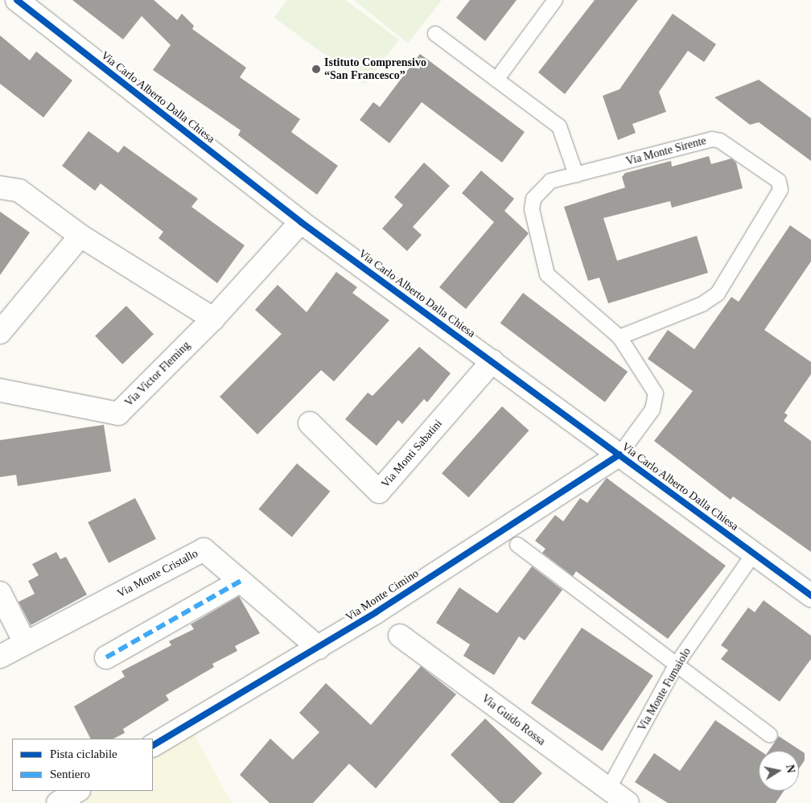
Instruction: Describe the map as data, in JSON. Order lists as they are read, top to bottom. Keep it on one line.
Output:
{"streets":{"street":["Via Carlo Alberto Dalla Chiesa","Via Victor Fleming","Via Monti Sabatini","Via Monte Cristallo","Via Monte Cimino","Via Guido Rossa"],"lane":["Via Monte Sirente","Via Monte Fumaiolo"]},"crossings":[["Via Carlo Alberto Dalla Chiesa","Via Monte Sirente"],["Via Carlo Alberto Dalla Chiesa","Via Victor Fleming"],["Via Carlo Alberto Dalla Chiesa","Via Monti Sabatini"],["Via Carlo Alberto Dalla Chiesa","Via Monte Cimino"],["Via Carlo Alberto Dalla Chiesa","Via Monte Fumaiolo"],["Via Monte Sirente","Via Monte Cimino"],["Via Monte Cristallo","Via Monte Cimino"],["Via Monte Fumaiolo","Via Guido Rossa"]],"places":["Istituto Comprensivo “San Francesco”"],"legend":["Pista ciclabile","Sentiero"],"north":"right"}
